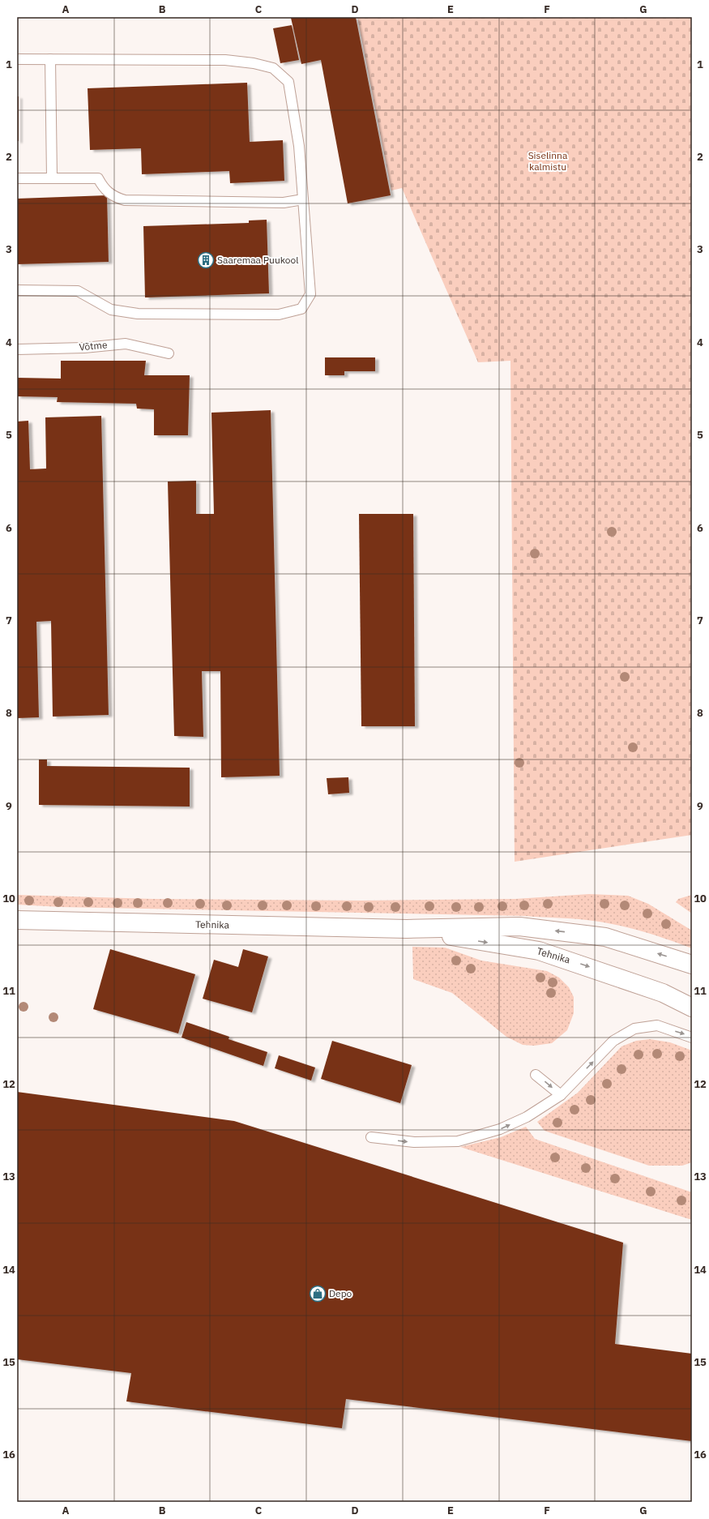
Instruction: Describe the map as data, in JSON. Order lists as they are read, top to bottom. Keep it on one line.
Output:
{"streets":{"main road":["Tehnika"],"lane":["Võtme"]},"parks":["Siselinna kalmistu"],"places":{"building":["Saaremaa Puukool"],"shop":["Depo"]},"grid":{"columns":["A","B","C","D","E","F","G"],"rows":["1","2","3","4","5","6","7","8","9","10","11","12","13","14","15","16"]}}
